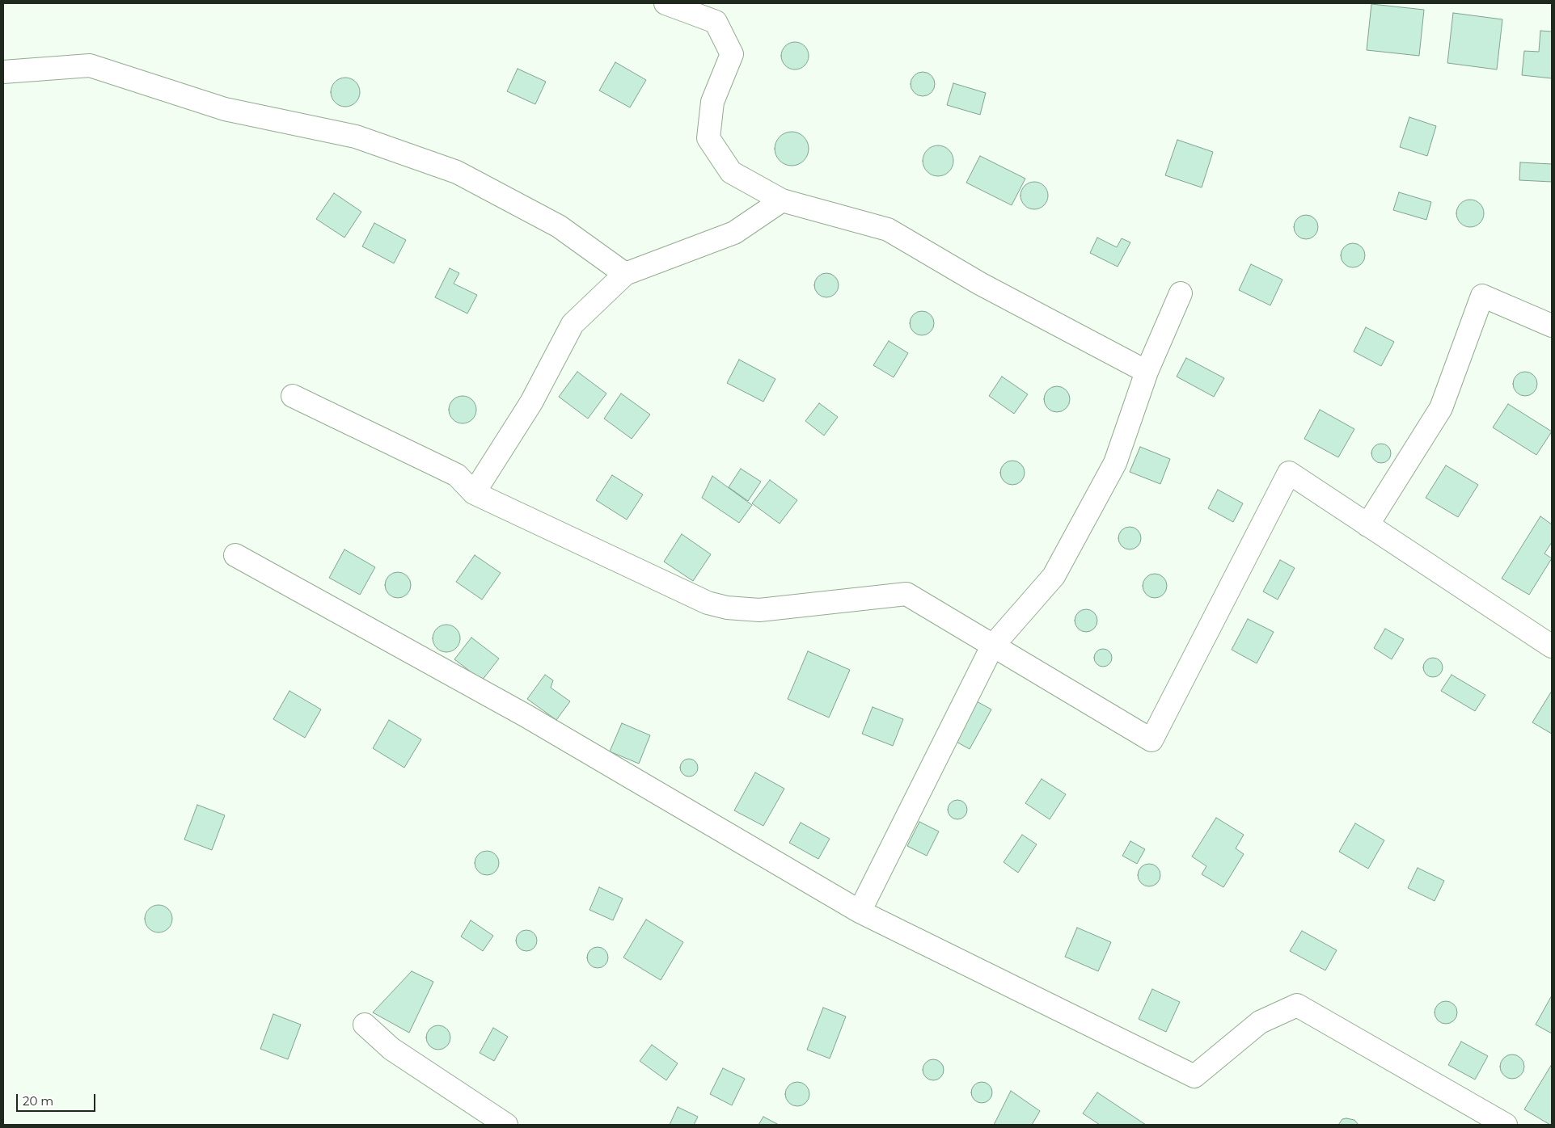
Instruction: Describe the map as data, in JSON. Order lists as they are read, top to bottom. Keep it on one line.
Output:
{"scale_bar":"20 m"}
